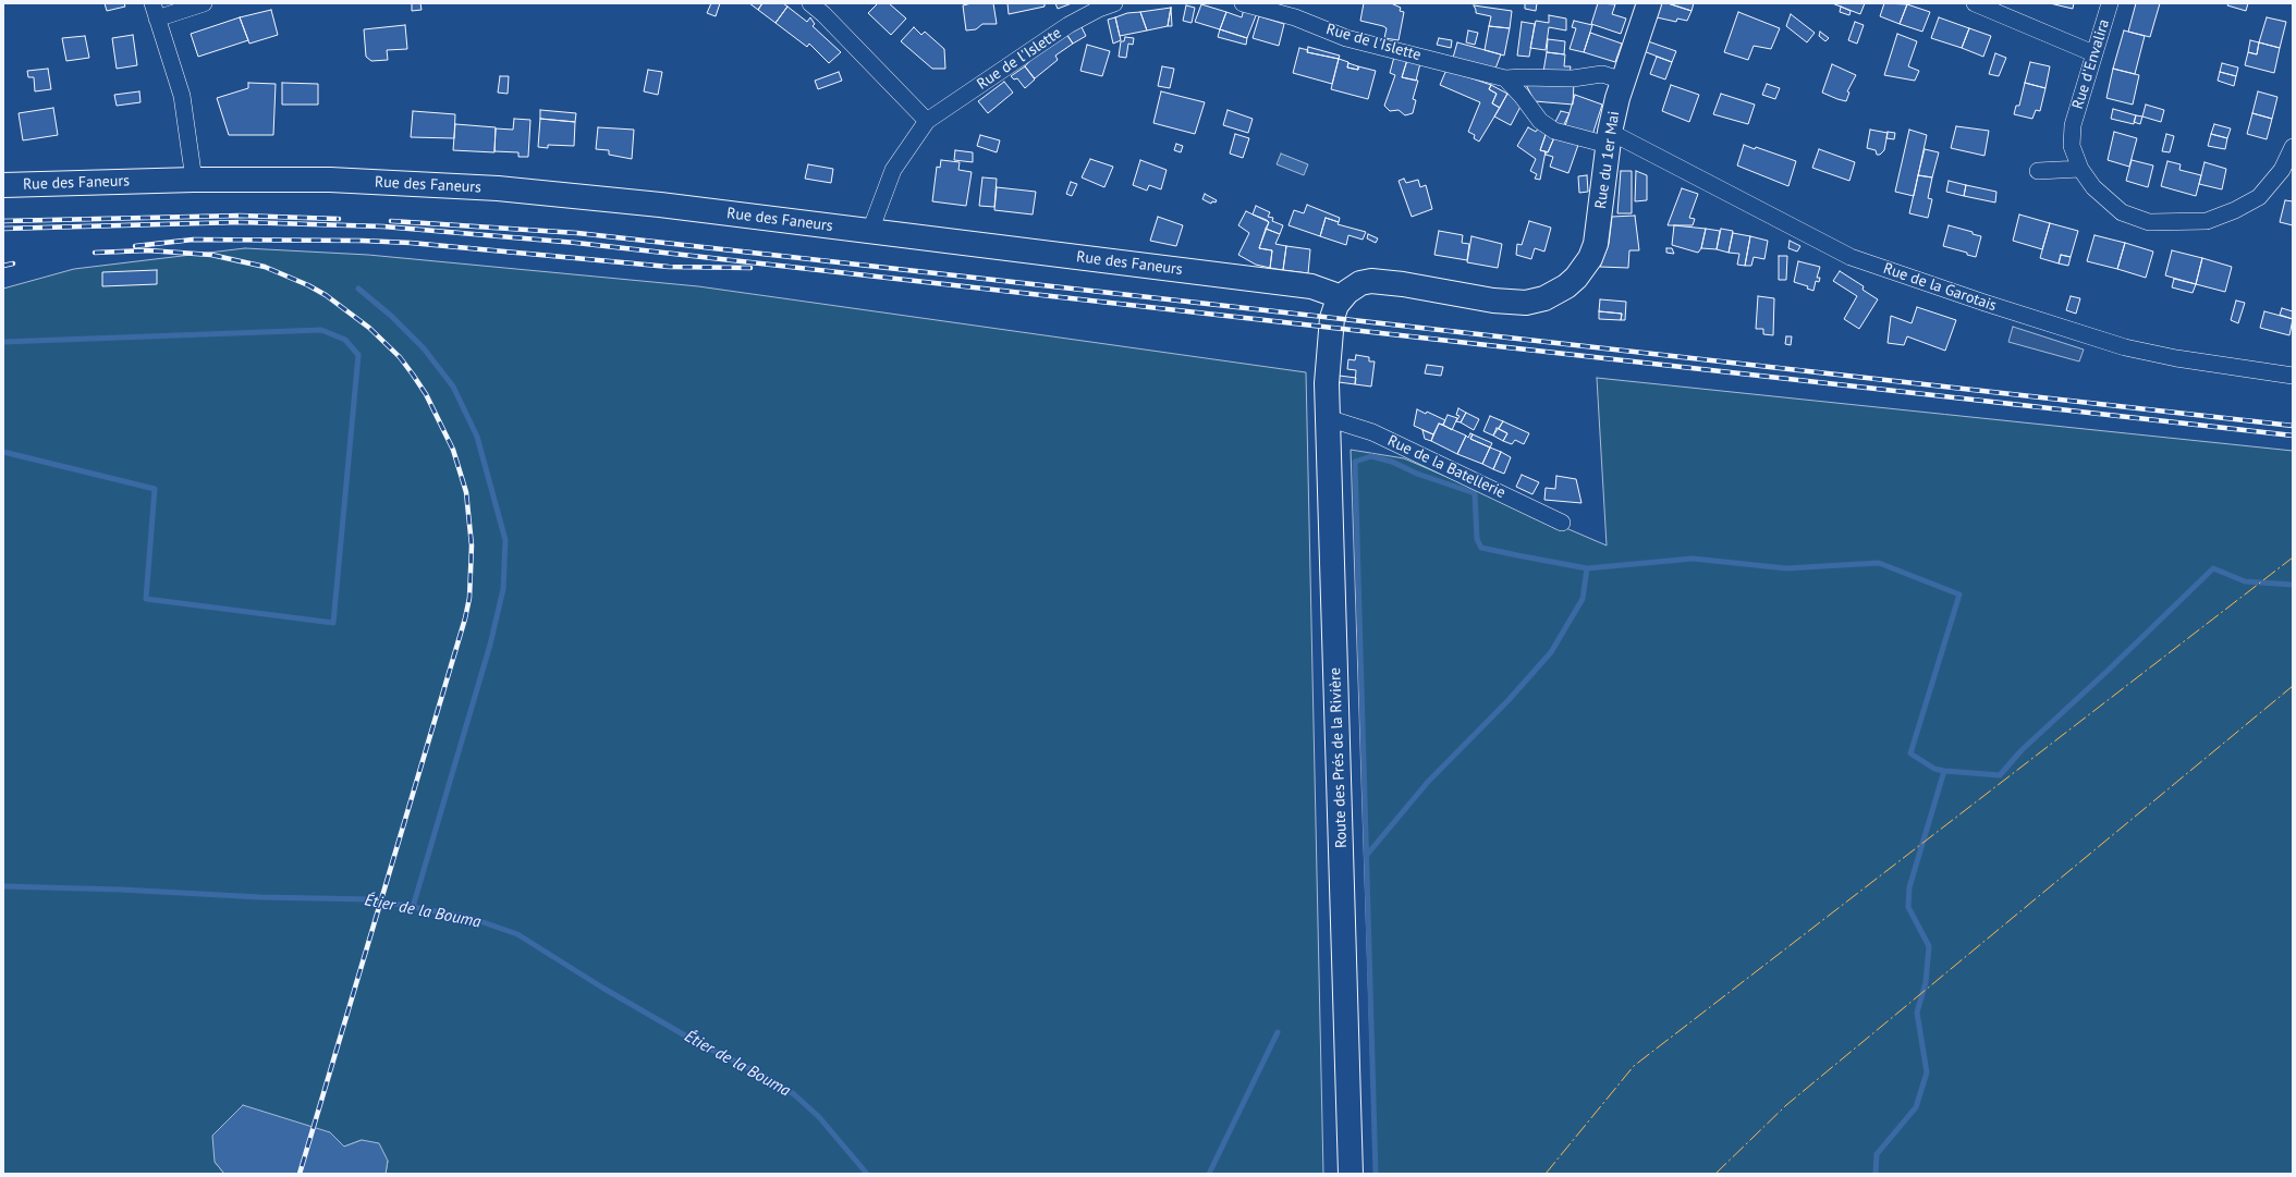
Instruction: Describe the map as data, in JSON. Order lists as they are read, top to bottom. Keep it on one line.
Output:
{"streets":{"street":["Rue de l'Islette","Rue d'Envalira","Rue du 1er Mai","Rue des Faneurs","Rue de la Garotais","Rue de la Batellerie","Route des Prés de la Rivière"]},"crossings":[["Rue de l'Islette","Rue du 1er Mai"],["Rue de l'Islette","Rue des Faneurs"],["Rue du 1er Mai","Rue des Faneurs"],["Rue du 1er Mai","Rue de la Garotais"],["Rue du 1er Mai","Route des Prés de la Rivière"],["Rue des Faneurs","Route des Prés de la Rivière"],["Rue de la Batellerie","Route des Prés de la Rivière"]],"water":["Étier de la Bouma"]}
